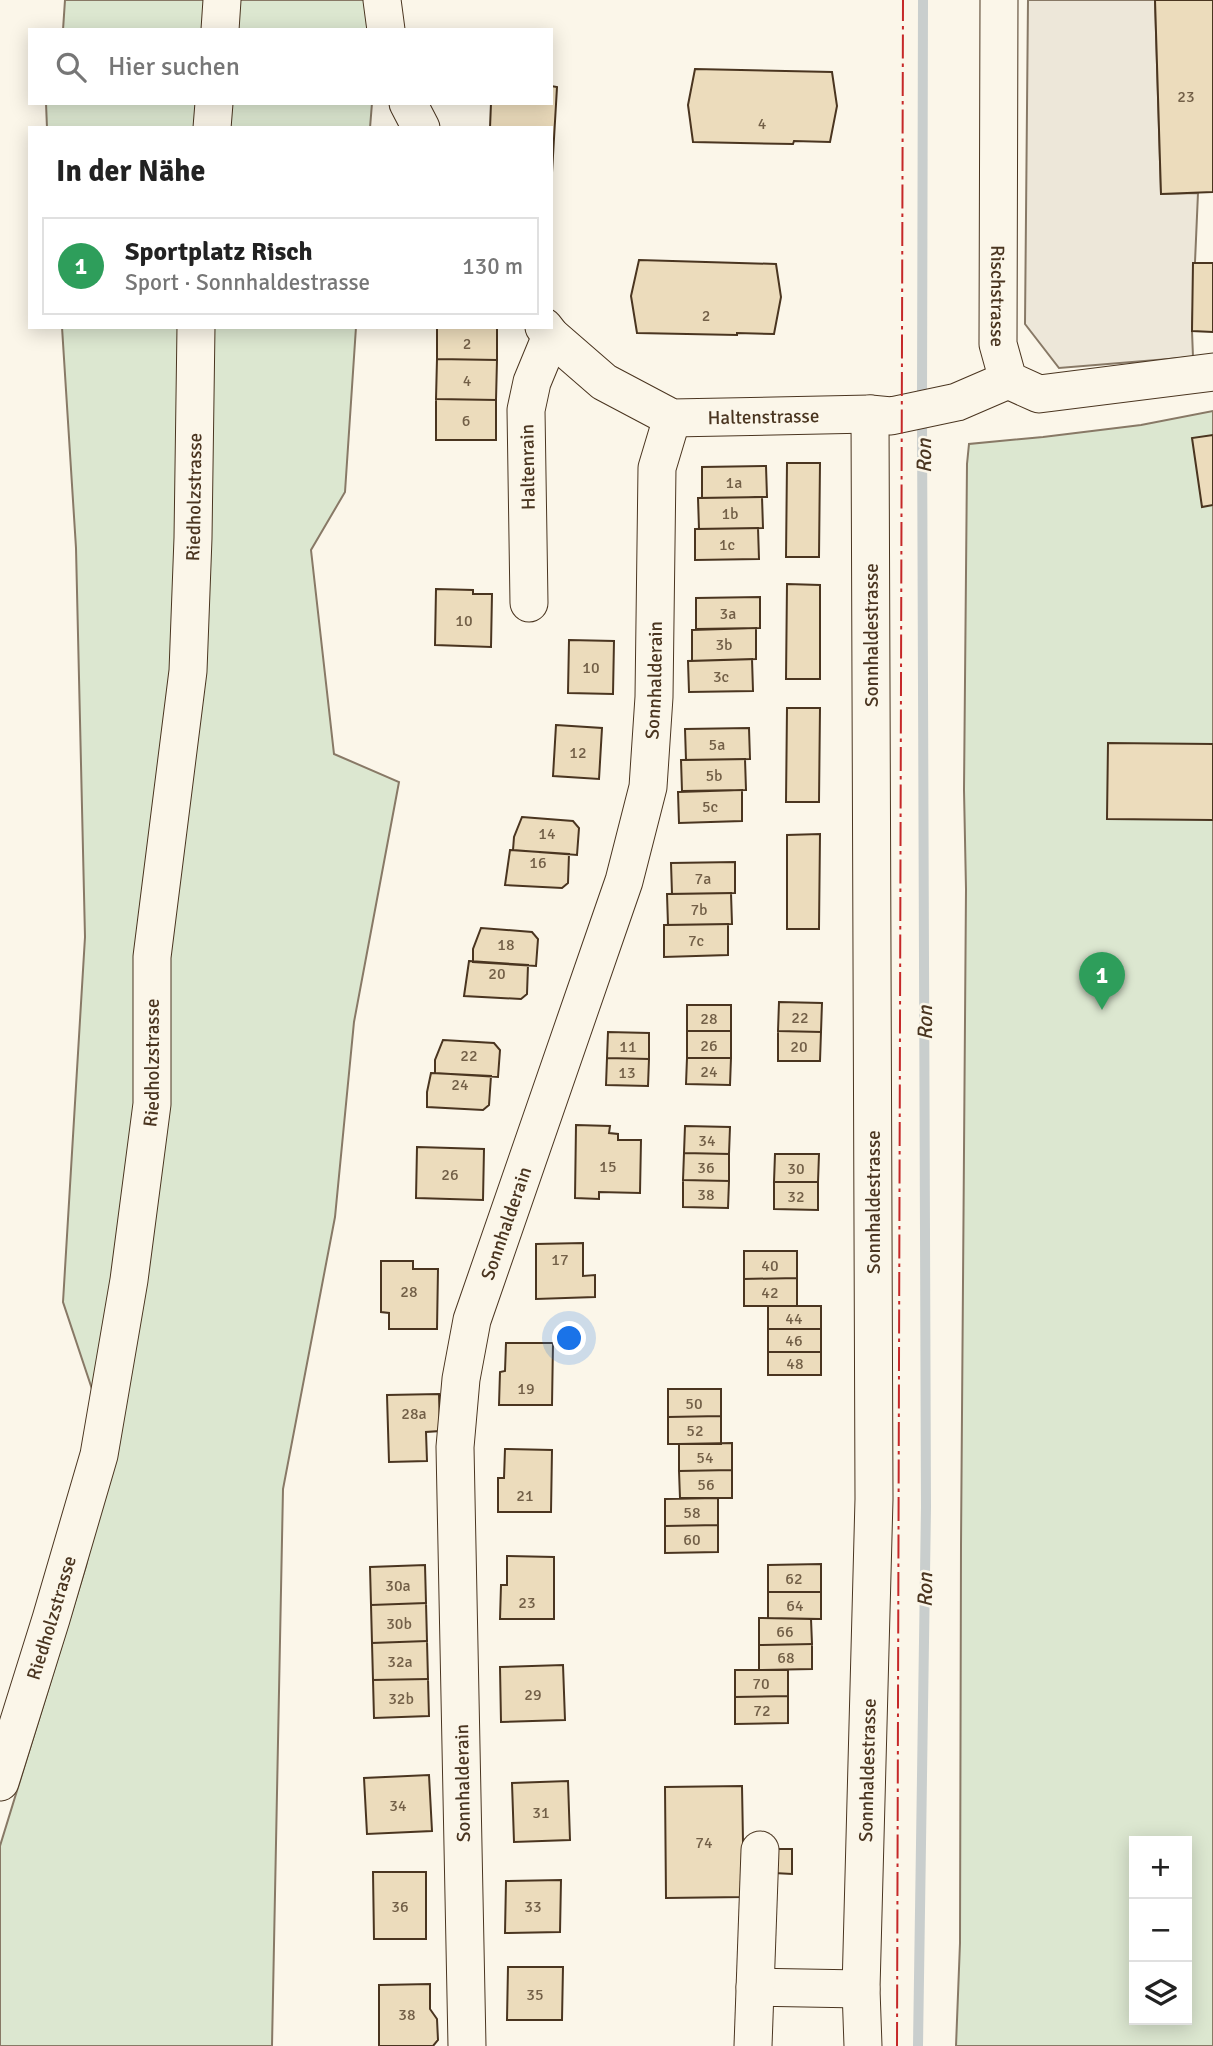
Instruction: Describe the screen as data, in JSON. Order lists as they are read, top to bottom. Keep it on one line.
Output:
{"streets":{"street":["Rischstrasse","Haltenstrasse","Haltenrain","Riedholzstrasse","Sonnhaldestrasse","Sonnhalderain"]},"crossings":[["Rischstrasse","Haltenstrasse"],["Haltenstrasse","Haltenrain"],["Haltenstrasse","Sonnhaldestrasse"],["Haltenstrasse","Sonnhalderain"]],"water":["Ron"],"house_numbers":["23","4","2","2","4","6","1a","1b","1c","3a","10","3b","10","3c","5a","12","5b","5c","14","16","7a","7b","7c","18","20","22","28","26","11","20","22","24","13","24","34","15","36","30","26","38","32","17","40","28","42","44","46","48","19","50","28a","52","54","56","21","58","60","62","30a","23","64","30b","66","68","32a","70","29","32b","72","34","31","74","36","33","35","38"],"page":{"search":"Hier suchen","heading":"In der Nähe","list":[{"mark":"1","name":"Sportplatz Risch","note":"Sport · Sonnhaldestrasse","value":"130 m"}],"pins":"1","map_buttons":["+","−"]}}
